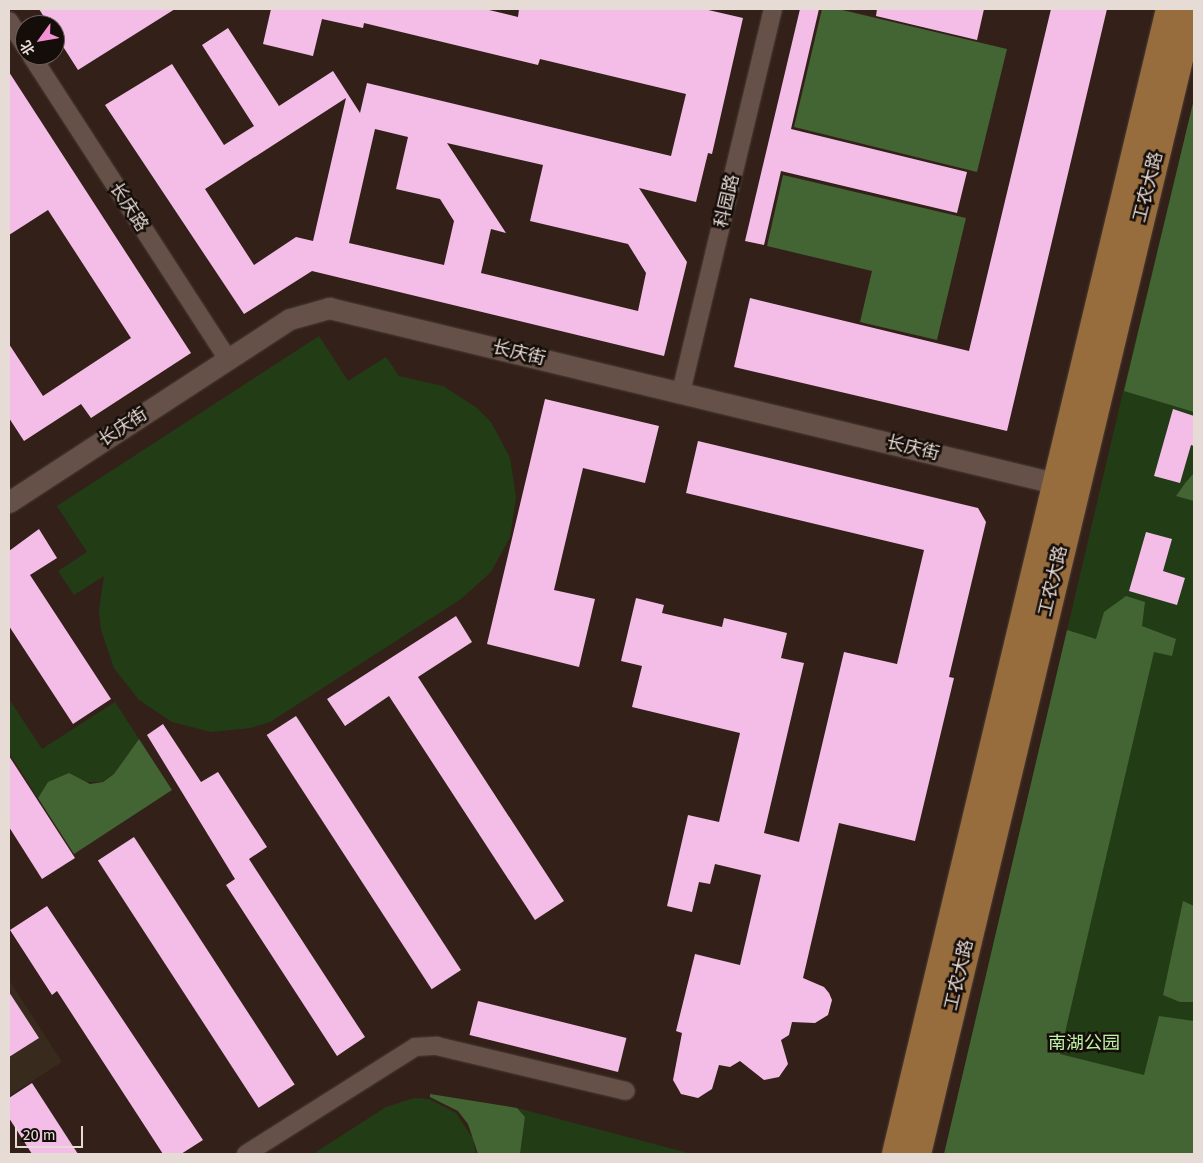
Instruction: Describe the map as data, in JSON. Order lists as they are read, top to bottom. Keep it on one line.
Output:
{"streets":{"main road":["工农大路"],"street":["科园路","长庆路","长庆街"]},"crossings":[["工农大路","长庆街"],["科园路","长庆街"],["长庆路","长庆街"]],"parks":["南湖公园"],"scale_bar":"20 m","north":"bottom left"}
